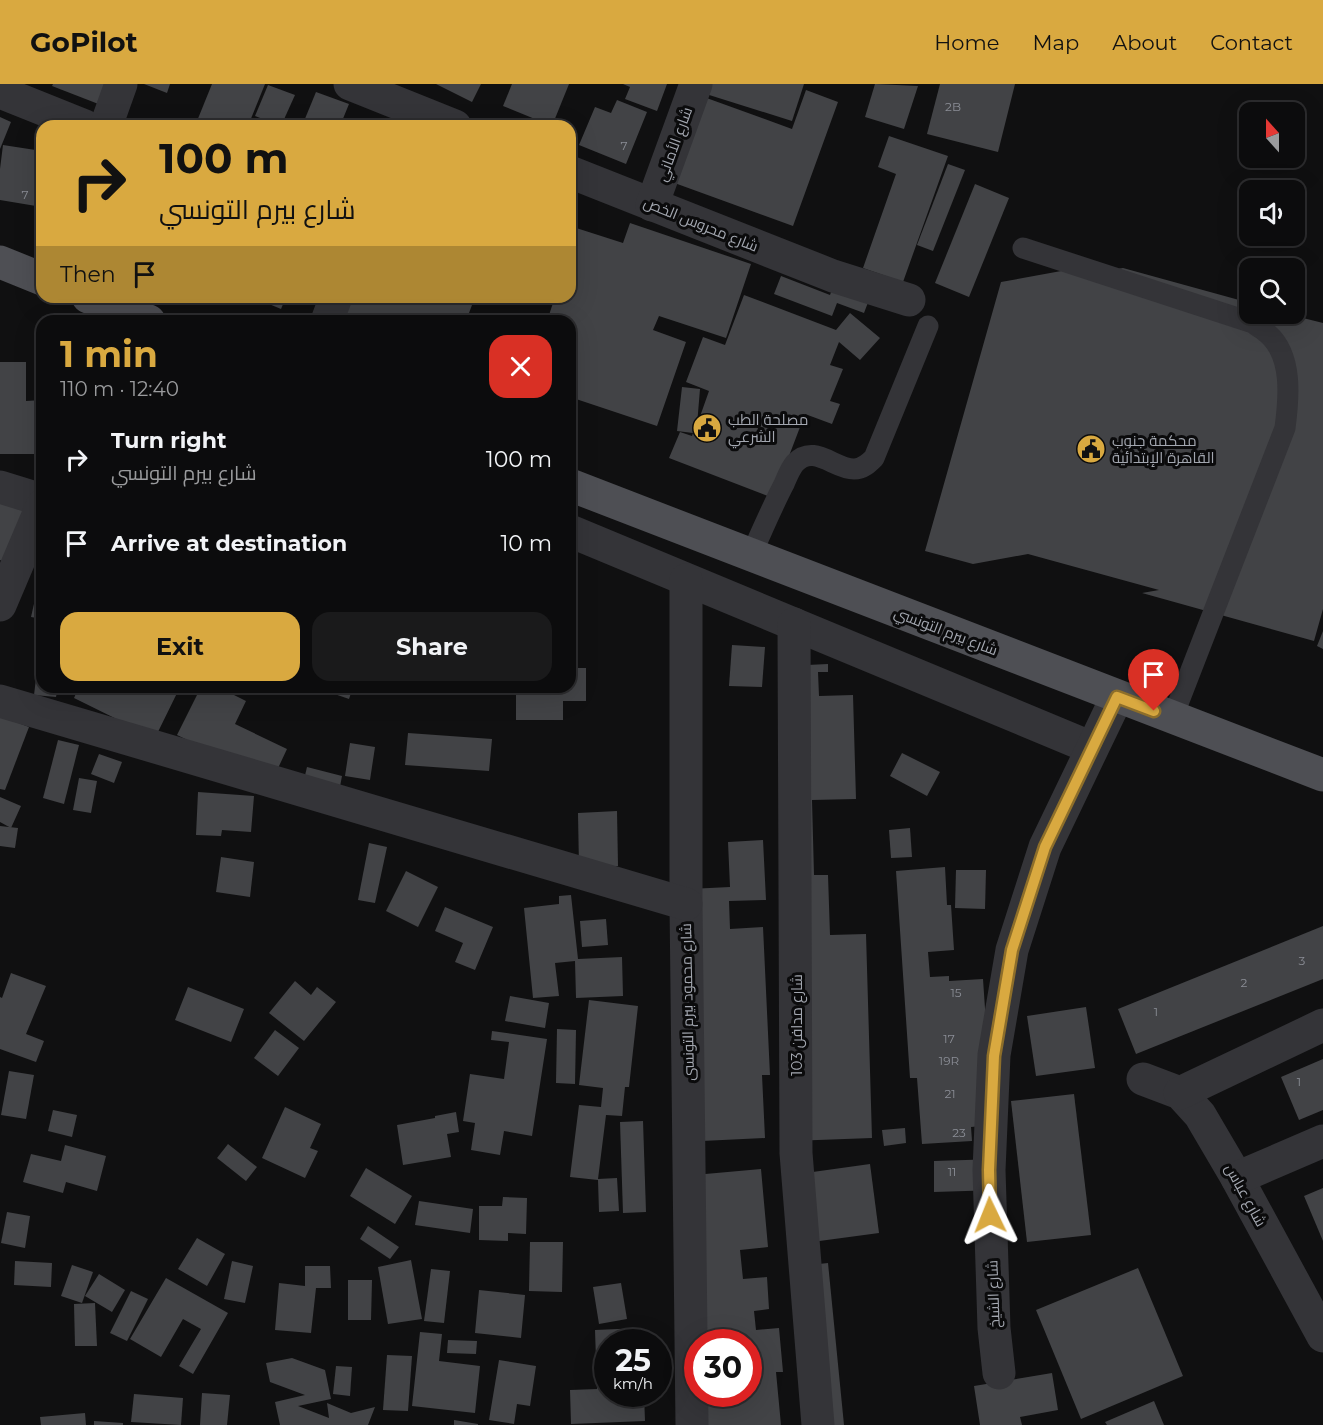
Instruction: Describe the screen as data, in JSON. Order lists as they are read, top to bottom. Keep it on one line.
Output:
{"streets":{"main road":["شارع بيرم التونسي"],"street":["شارع الأماني","شارع محروس الخص","شارع محمود بيرم التونسى","شارع مدافن 103","شارع عباس","شارع الشيخ"]},"crossings":[["شارع الأماني","شارع محروس الخص"],["شارع بيرم التونسي","شارع الشيخ"]],"places":{"public building":["مصلحة الطب الشرعي","محكمة جنوب القاهرة الإبتدائية"]},"house_numbers":["2B","7","7","3","2","15","1","17","19R","1","21","23","11"],"north":"top","page":{"header":"GoPilot","nav":["Home","Map","About","Contact"],"turn":["100 m","شارع بيرم التونسي"],"then":"Then","heading":["1 min","110 m · 12:40"],"list":[{"name":"Turn right","note":"شارع بيرم التونسي","value":"100 m"},{"name":"Arrive at destination","value":"10 m"}],"buttons":["Exit","Share"],"speed":"25 km/h","limit":"30"}}
